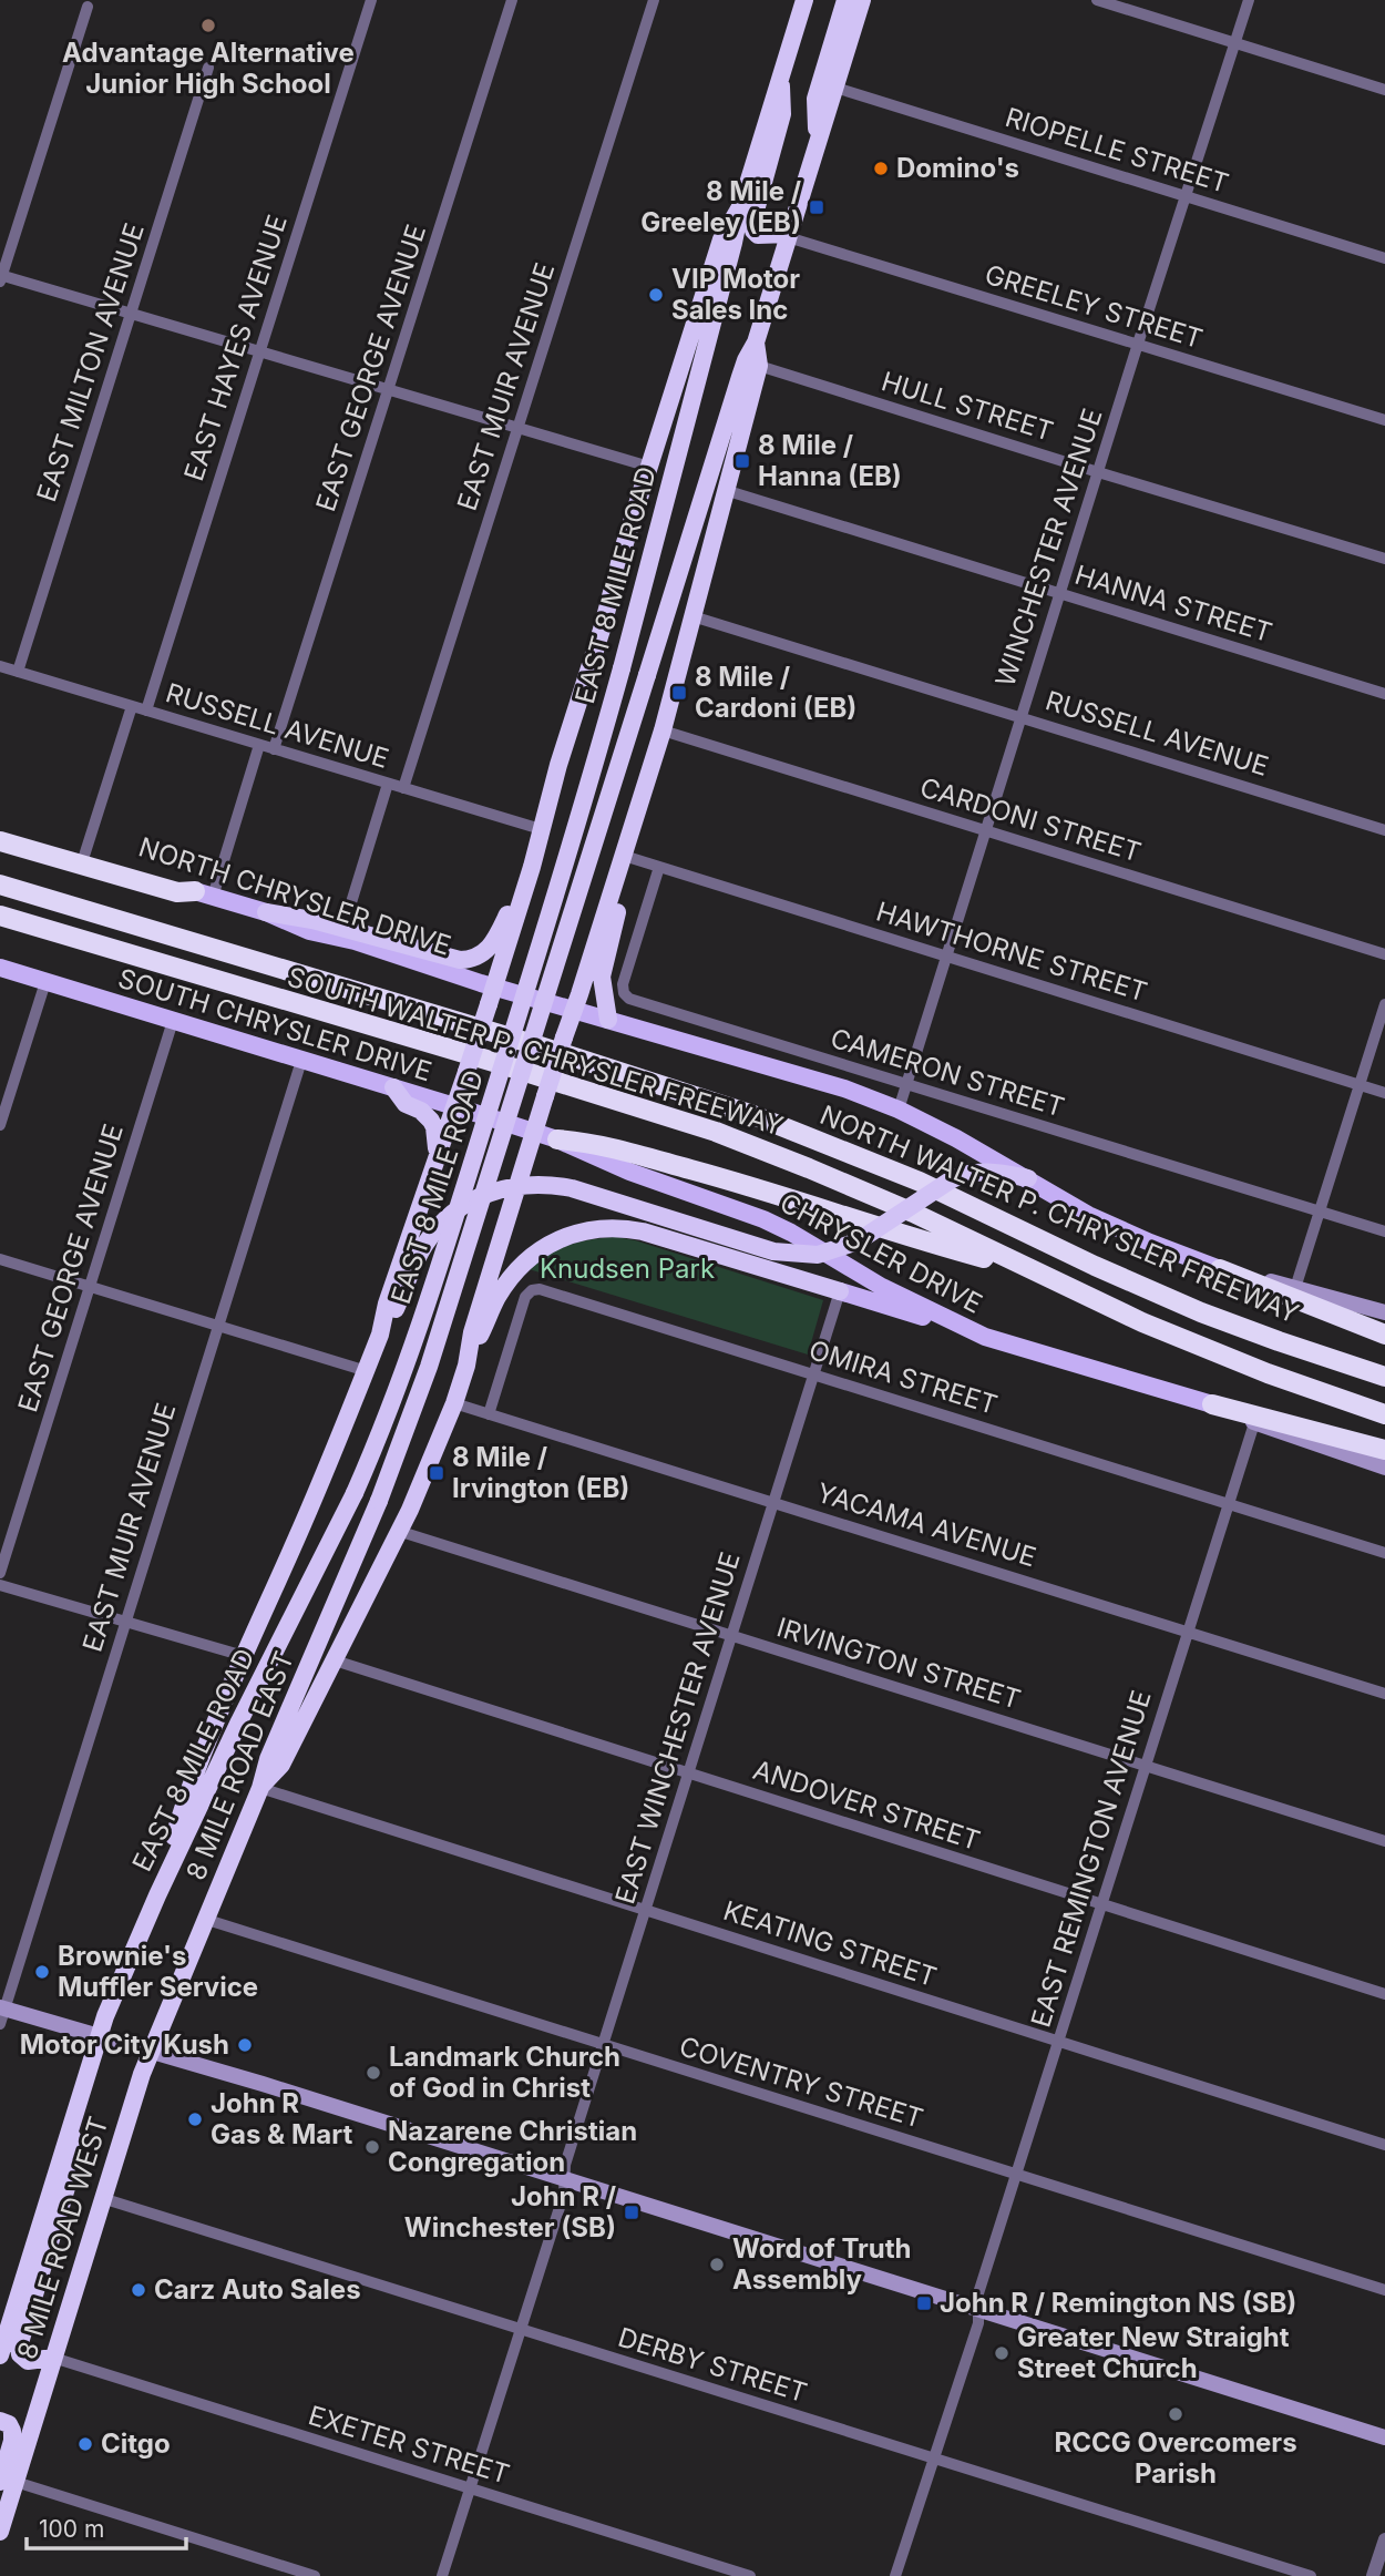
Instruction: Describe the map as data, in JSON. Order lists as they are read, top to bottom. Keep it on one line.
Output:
{"streets":{"highway":["EAST 8 MILE ROAD","SOUTH WALTER P. CHRYSLER FREEWAY","NORTH WALTER P. CHRYSLER FREEWAY","8 MILE ROAD EAST","8 MILE ROAD WEST"],"main road":["NORTH CHRYSLER DRIVE","SOUTH CHRYSLER DRIVE","CHRYSLER DRIVE"],"street":["RIOPELLE STREET","GREELEY STREET","EAST HAYES AVENUE","EAST MILTON AVENUE","EAST GEORGE AVENUE","EAST MUIR AVENUE","HULL STREET","WINCHESTER AVENUE","HANNA STREET","RUSSELL AVENUE","CARDONI STREET","HAWTHORNE STREET","CAMERON STREET","OMIRA STREET","YACAMA AVENUE","IRVINGTON STREET","EAST WINCHESTER AVENUE","ANDOVER STREET","EAST REMINGTON AVENUE","KEATING STREET","COVENTRY STREET","DERBY STREET","EXETER STREET"]},"crossings":[["RIOPELLE STREET","WINCHESTER AVENUE"],["RIOPELLE STREET","EAST 8 MILE ROAD"],["GREELEY STREET","WINCHESTER AVENUE"],["GREELEY STREET","EAST 8 MILE ROAD"],["EAST HAYES AVENUE","RUSSELL AVENUE"],["EAST MILTON AVENUE","RUSSELL AVENUE"],["EAST GEORGE AVENUE","RUSSELL AVENUE"],["EAST GEORGE AVENUE","SOUTH CHRYSLER DRIVE"],["EAST MUIR AVENUE","RUSSELL AVENUE"],["EAST MUIR AVENUE","SOUTH CHRYSLER DRIVE"],["HULL STREET","WINCHESTER AVENUE"],["HULL STREET","EAST 8 MILE ROAD"],["WINCHESTER AVENUE","HANNA STREET"],["WINCHESTER AVENUE","RUSSELL AVENUE"],["WINCHESTER AVENUE","CARDONI STREET"],["WINCHESTER AVENUE","HAWTHORNE STREET"],["WINCHESTER AVENUE","CAMERON STREET"],["EAST 8 MILE ROAD","HANNA STREET"],["EAST 8 MILE ROAD","RUSSELL AVENUE"],["EAST 8 MILE ROAD","CARDONI STREET"],["EAST 8 MILE ROAD","NORTH CHRYSLER DRIVE"],["EAST 8 MILE ROAD","HAWTHORNE STREET"],["EAST 8 MILE ROAD","SOUTH CHRYSLER DRIVE"],["EAST 8 MILE ROAD","CHRYSLER DRIVE"],["EAST 8 MILE ROAD","8 MILE ROAD EAST"],["HAWTHORNE STREET","CAMERON STREET"],["SOUTH CHRYSLER DRIVE","CHRYSLER DRIVE"],["CHRYSLER DRIVE","EAST REMINGTON AVENUE"],["OMIRA STREET","YACAMA AVENUE"],["OMIRA STREET","EAST WINCHESTER AVENUE"],["OMIRA STREET","EAST REMINGTON AVENUE"],["YACAMA AVENUE","EAST WINCHESTER AVENUE"],["YACAMA AVENUE","EAST REMINGTON AVENUE"],["IRVINGTON STREET","EAST WINCHESTER AVENUE"],["IRVINGTON STREET","EAST REMINGTON AVENUE"],["EAST WINCHESTER AVENUE","ANDOVER STREET"],["EAST WINCHESTER AVENUE","KEATING STREET"],["EAST WINCHESTER AVENUE","COVENTRY STREET"],["EAST WINCHESTER AVENUE","DERBY STREET"],["EAST WINCHESTER AVENUE","EXETER STREET"],["8 MILE ROAD EAST","KEATING STREET"],["8 MILE ROAD EAST","COVENTRY STREET"],["8 MILE ROAD EAST","8 MILE ROAD WEST"],["ANDOVER STREET","EAST REMINGTON AVENUE"],["EAST REMINGTON AVENUE","KEATING STREET"],["EAST REMINGTON AVENUE","COVENTRY STREET"],["EAST REMINGTON AVENUE","DERBY STREET"],["8 MILE ROAD WEST","DERBY STREET"],["8 MILE ROAD WEST","EXETER STREET"]],"parks":["Knudsen Park"],"places":{"other":["Advantage Alternative Junior High School","Domino's","VIP Motor Sales Inc","Brownie's Muffler Service","Motor City Kush","Landmark Church of God in Christ","John R Gas & Mart","Nazarene Christian Congregation","Word of Truth Assembly","Carz Auto Sales","Greater New Straight Street Church","RCCG Overcomers Parish","Citgo"],"transit":["8 Mile / Greeley (EB)","8 Mile / Hanna (EB)","8 Mile / Cardoni (EB)","8 Mile / Irvington (EB)","John R / Winchester (SB)","John R / Remington NS (SB)"]},"scale_bar":"100 m"}
